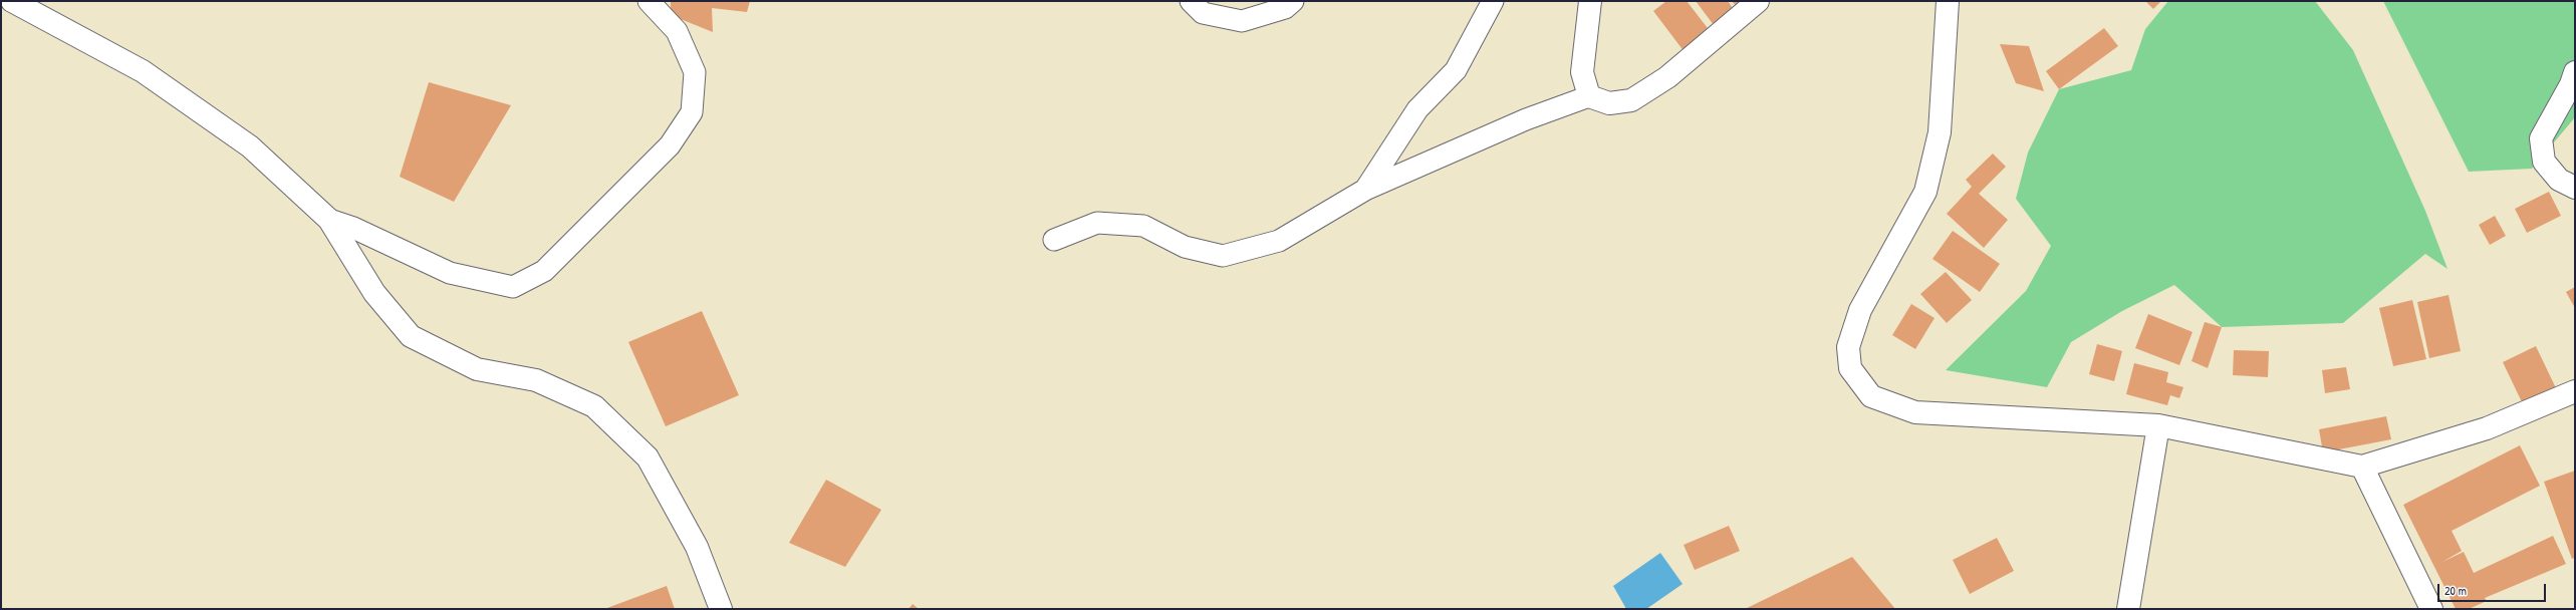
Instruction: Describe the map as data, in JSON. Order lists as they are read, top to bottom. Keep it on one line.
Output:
{"scale_bar":"20 m"}
